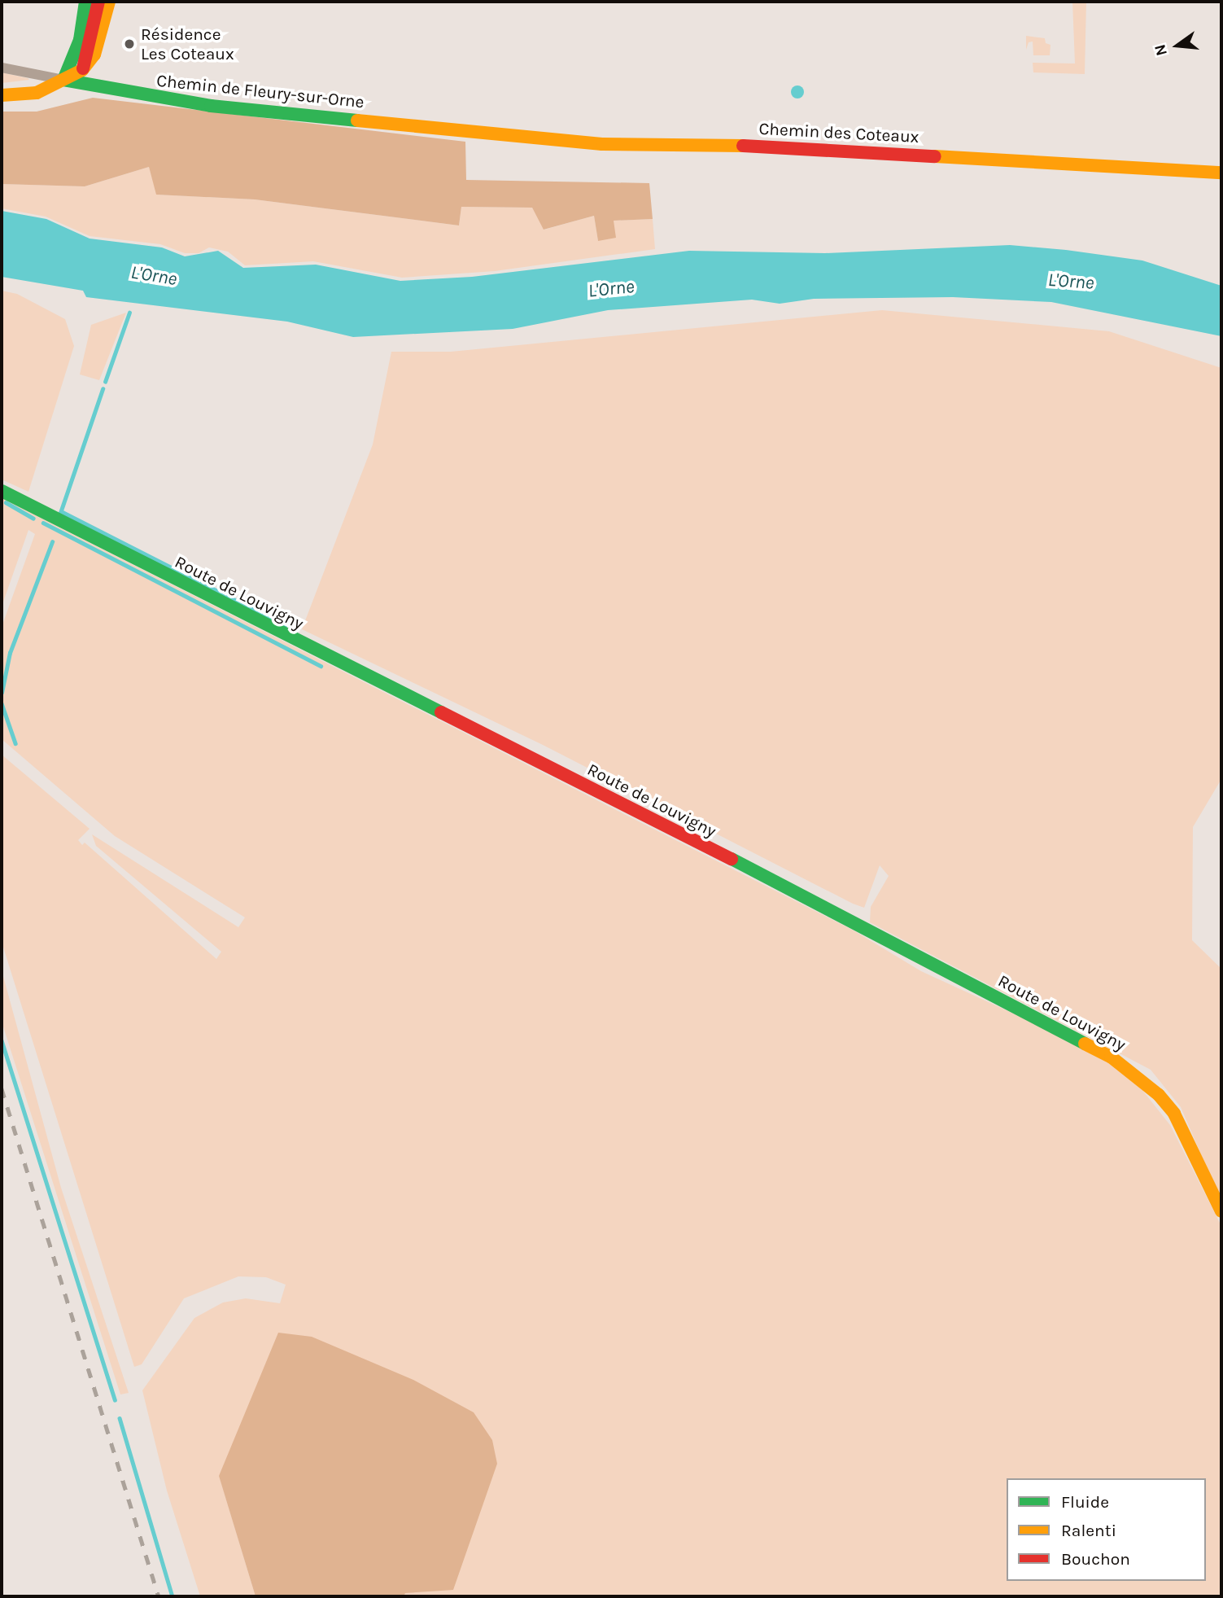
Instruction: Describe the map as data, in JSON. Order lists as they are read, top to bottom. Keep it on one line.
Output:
{"streets":{"street":["Chemin de Fleury-sur-Orne","Chemin des Coteaux","Route de Louvigny"]},"crossings":[["Chemin de Fleury-sur-Orne","Chemin des Coteaux"]],"water":["L'Orne"],"places":["Résidence Les Coteaux"],"legend":["Fluide","Ralenti","Bouchon"],"north":"left"}
